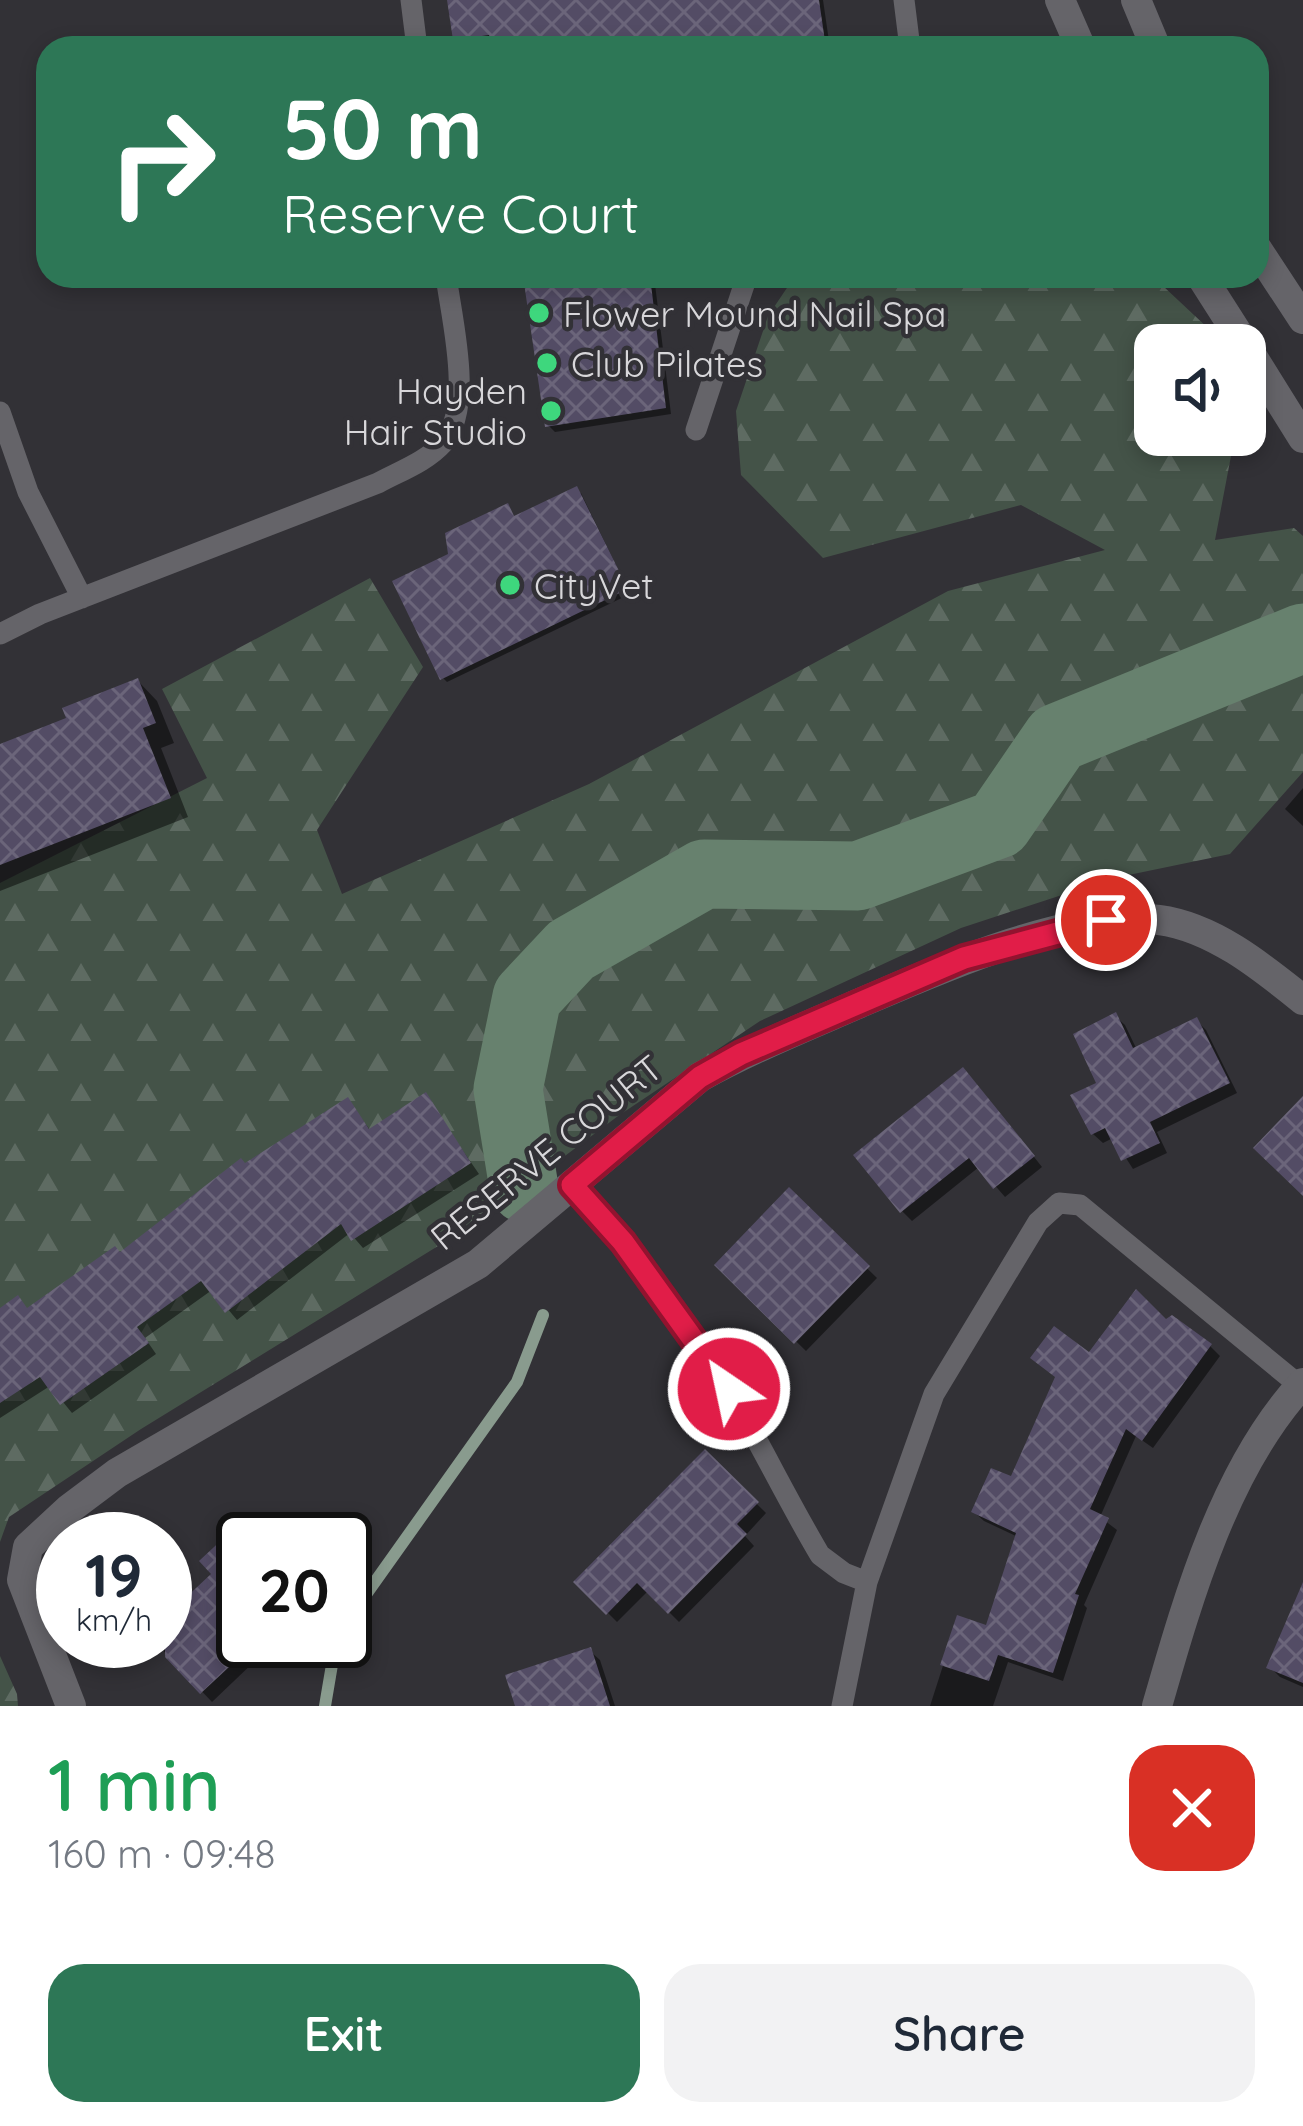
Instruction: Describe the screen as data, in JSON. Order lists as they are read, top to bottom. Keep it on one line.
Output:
{"streets":{"street":["RESERVE COURT"]},"places":["Flower Mound Nail Spa","Club Pilates","Hayden Hair Studio","CityVet"],"page":{"turn":["50 m","Reserve Court"],"speed":"19 km/h","limit":"20","heading":["1 min","160 m · 09:48"],"buttons":["Exit","Share"]}}
